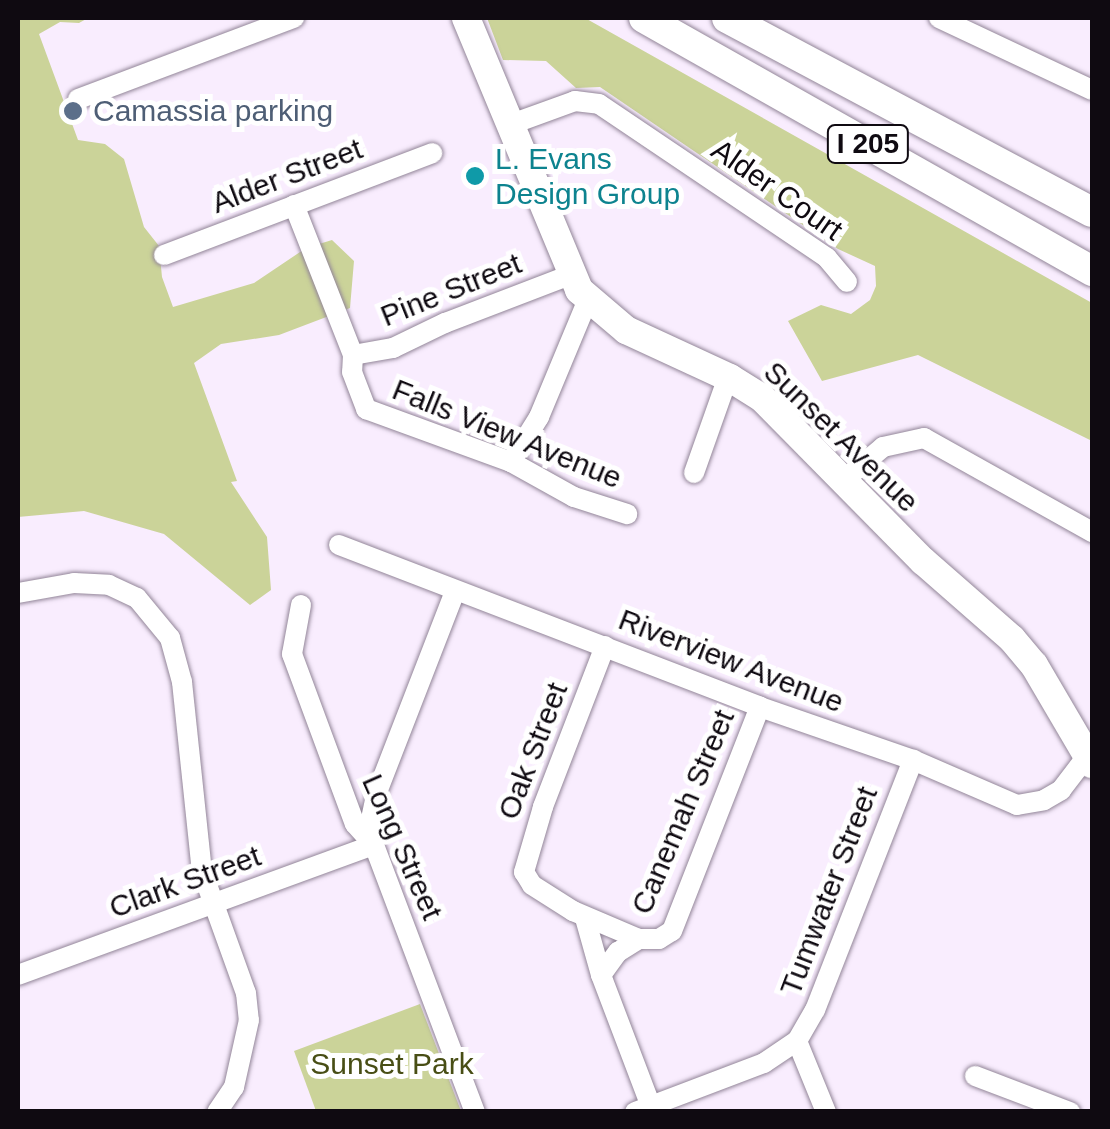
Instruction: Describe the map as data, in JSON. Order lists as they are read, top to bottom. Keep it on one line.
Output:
{"streets":{"highway":["I 205"],"main road":["Sunset Avenue"],"street":["Alder Street","Alder Court","Pine Street","Falls View Avenue","Riverview Avenue","Oak Street","Canemah Street","Long Street","Clark Street","Tumwater Street"]},"crossings":[["Alder Court","Sunset Avenue"],["Pine Street","Falls View Avenue"],["Pine Street","Sunset Avenue"],["Sunset Avenue","Riverview Avenue"],["Riverview Avenue","Oak Street"],["Riverview Avenue","Canemah Street"],["Riverview Avenue","Tumwater Street"],["Long Street","Clark Street"]],"parks":["Sunset Park"],"places":["Camassia parking","L. Evans Design Group"]}
